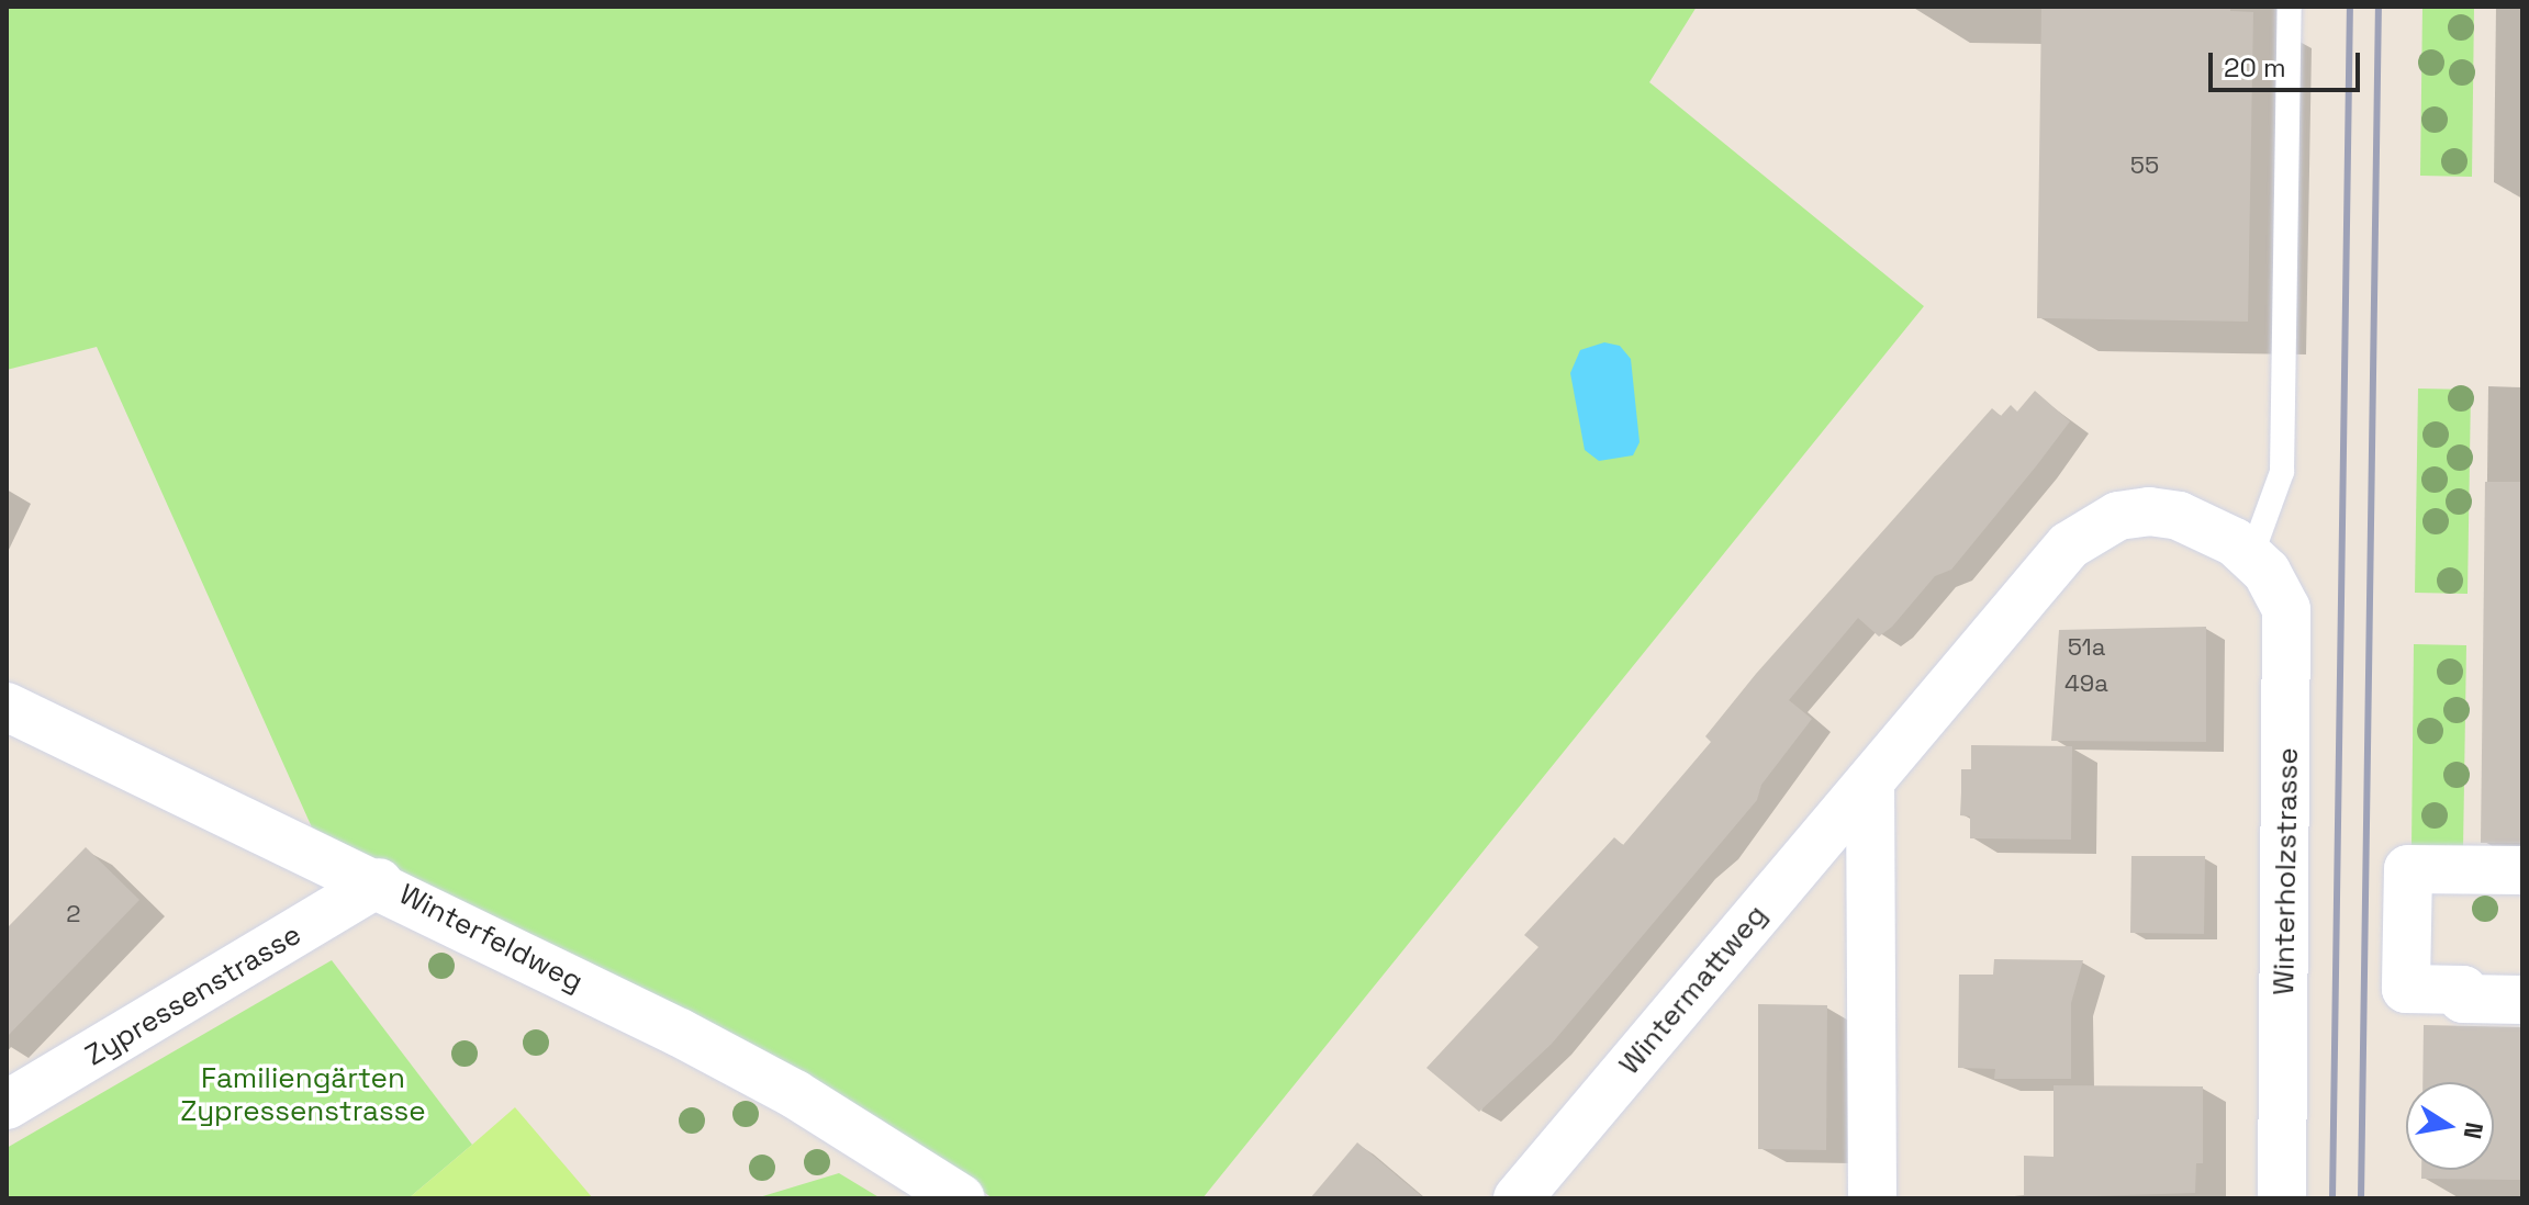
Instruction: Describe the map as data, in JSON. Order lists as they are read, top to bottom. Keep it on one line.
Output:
{"streets":{"street":["Winterholzstrasse","Winterfeldweg","Wintermattweg","Zypressenstrasse"]},"crossings":[["Winterholzstrasse","Wintermattweg"],["Winterfeldweg","Zypressenstrasse"]],"parks":["Familiengärten Zypressenstrasse"],"house_numbers":["55","51a","49a","2"],"scale_bar":"20 m","north":"right"}
